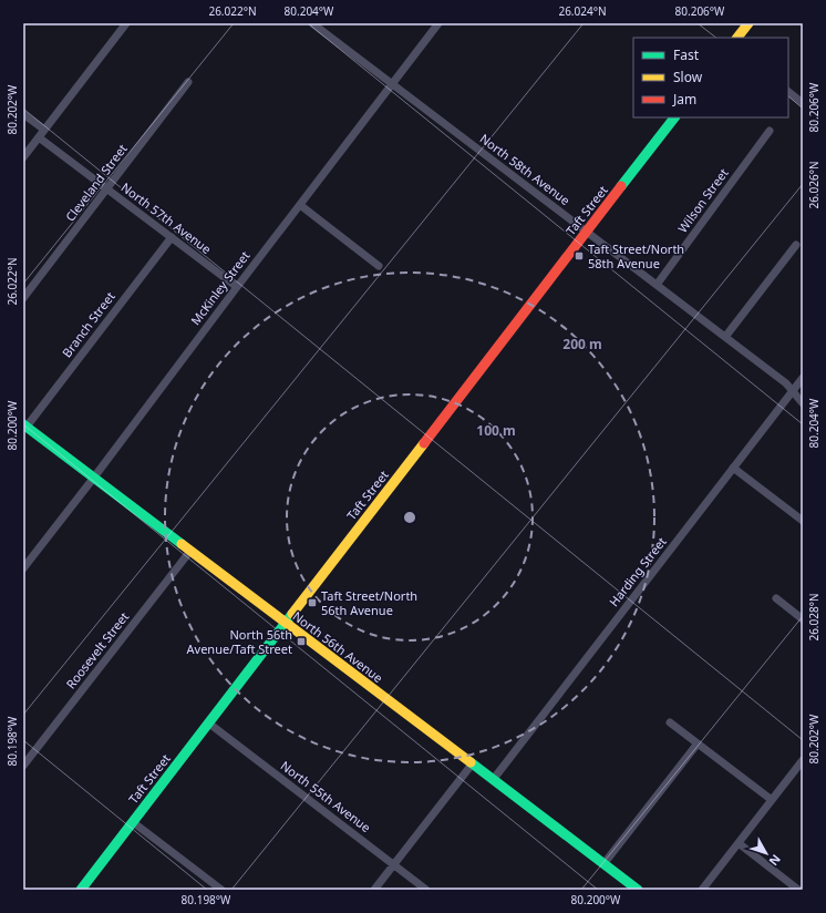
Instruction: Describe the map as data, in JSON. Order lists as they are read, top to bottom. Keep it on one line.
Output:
{"streets":{"street":["North 58th Avenue","Cleveland Street","Wilson Street","Taft Street","North 57th Avenue","McKinley Street","Branch Street","Harding Street","North 56th Avenue","Roosevelt Street","North 55th Avenue"]},"crossings":[["North 58th Avenue","Wilson Street"],["North 58th Avenue","Taft Street"],["North 58th Avenue","McKinley Street"],["North 58th Avenue","Harding Street"],["Cleveland Street","North 57th Avenue"],["Taft Street","North 56th Avenue"],["Taft Street","North 55th Avenue"],["North 57th Avenue","McKinley Street"],["North 57th Avenue","Branch Street"],["McKinley Street","North 56th Avenue"],["Branch Street","North 56th Avenue"],["Harding Street","North 56th Avenue"],["North 56th Avenue","Roosevelt Street"]],"places":{"transit":["Taft Street/North 58th Avenue","Taft Street/North 56th Avenue","North 56th Avenue/Taft Street"]},"legend":["Fast","Slow","Jam"],"north":"bottom right","coordinates":["26.022°N","80.204°W","26.024°N","80.206°W","80.202°W","26.026°N","80.200°W","26.028°N","80.198°W"],"rings":["200 m","100 m"]}
